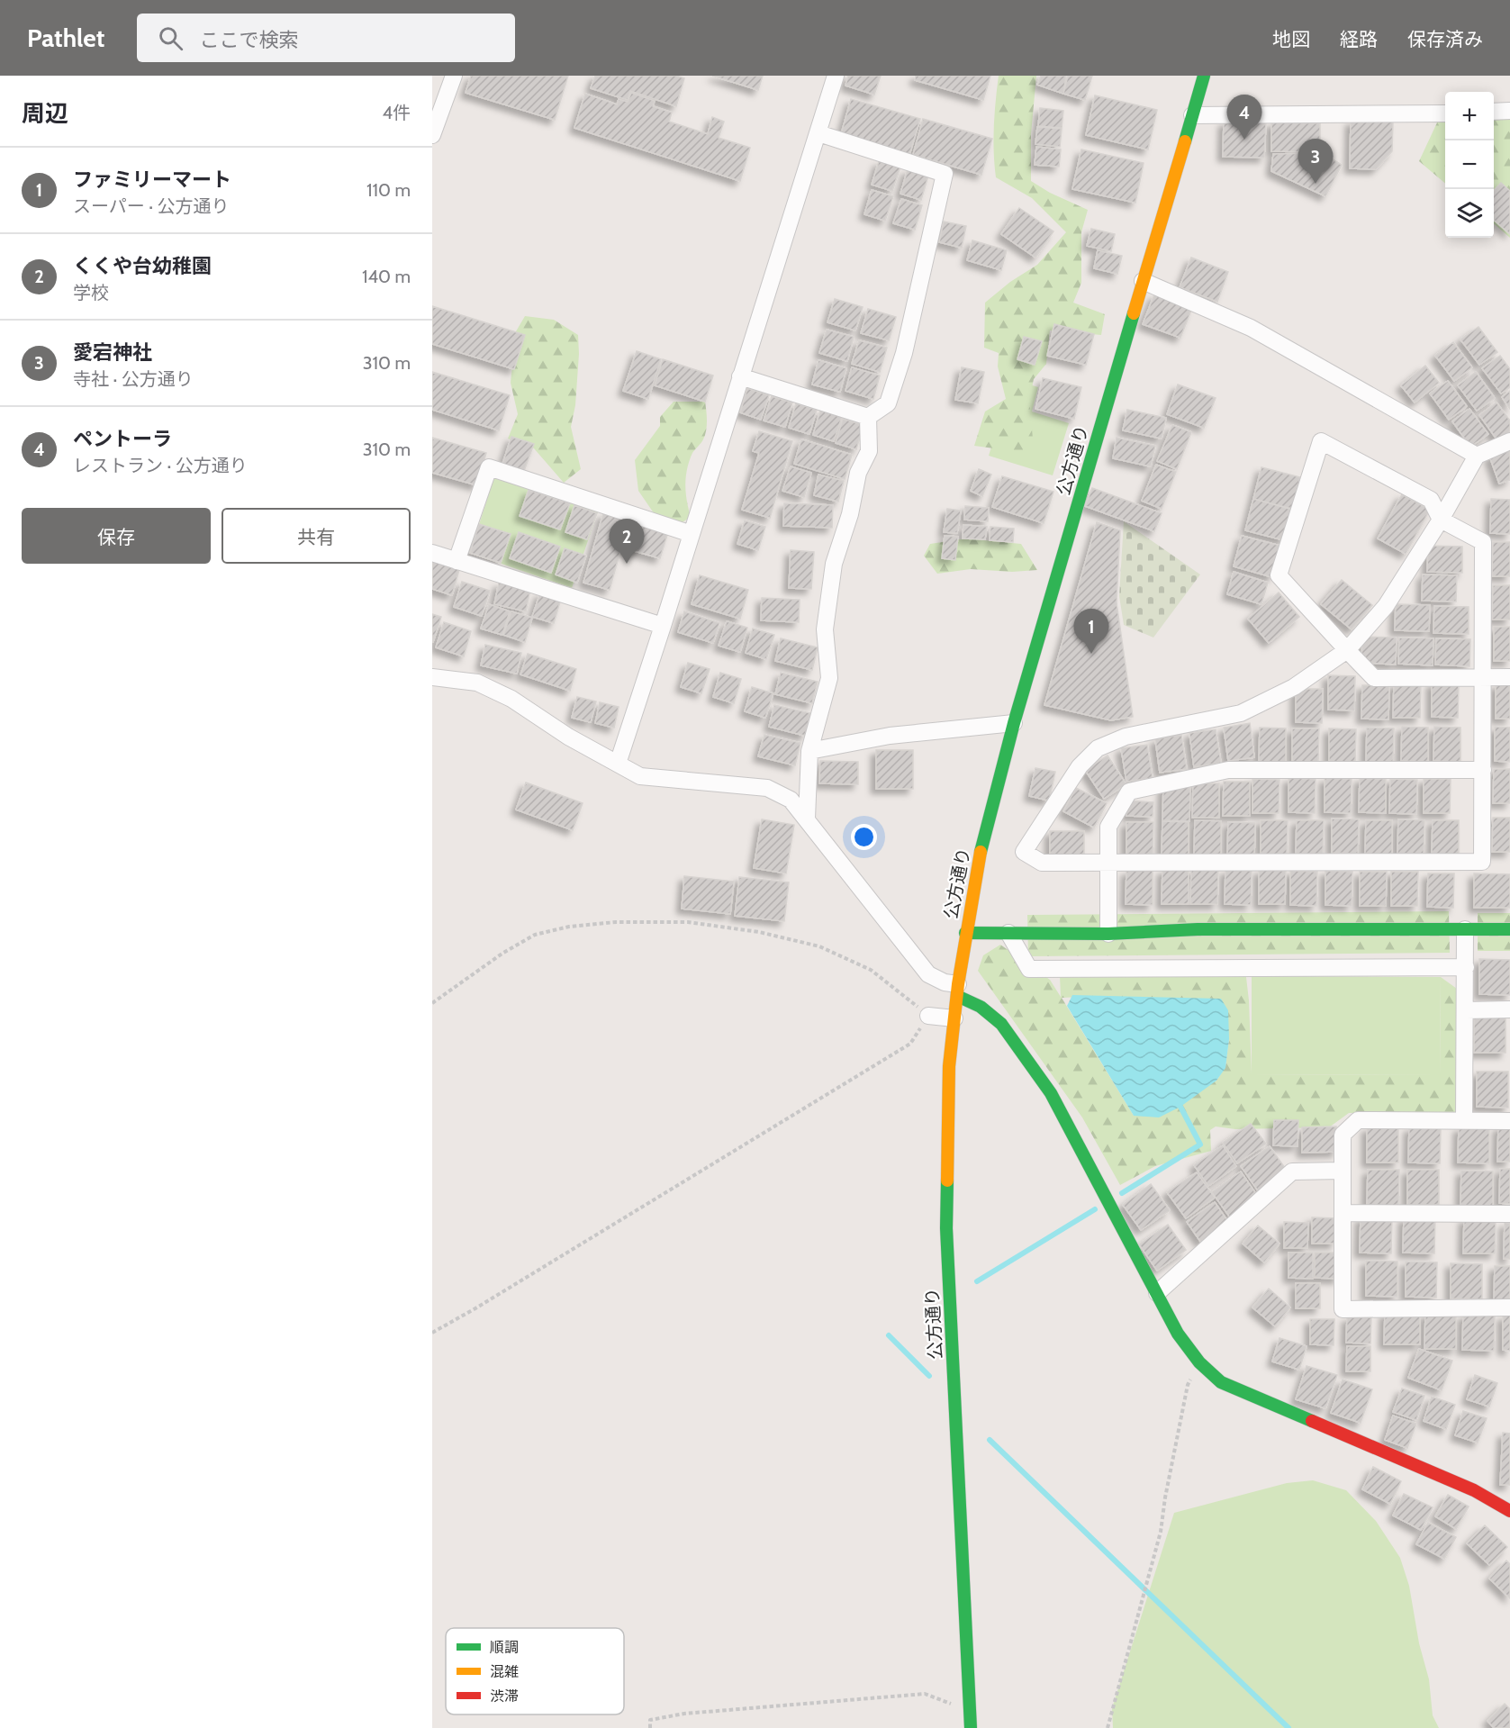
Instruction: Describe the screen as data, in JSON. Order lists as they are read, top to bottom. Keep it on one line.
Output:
{"streets":{"street":["公方通り"]},"legend":["順調","混雑","渋滞"],"page":{"header":"Pathlet","search":"ここで検索","nav":["地図","経路","保存済み"],"heading":["周辺","4件"],"map_buttons":["+","−"],"pins":["4","3","2","1"],"list":[{"mark":"1","name":"ファミリーマート","note":"スーパー · 公方通り","value":"110 m"},{"mark":"2","name":"くくや台幼稚園","note":"学校","value":"140 m"},{"mark":"3","name":"愛宕神社","note":"寺社 · 公方通り","value":"310 m"},{"mark":"4","name":"ペントーラ","note":"レストラン · 公方通り","value":"310 m"}],"buttons":["保存","共有"]}}
